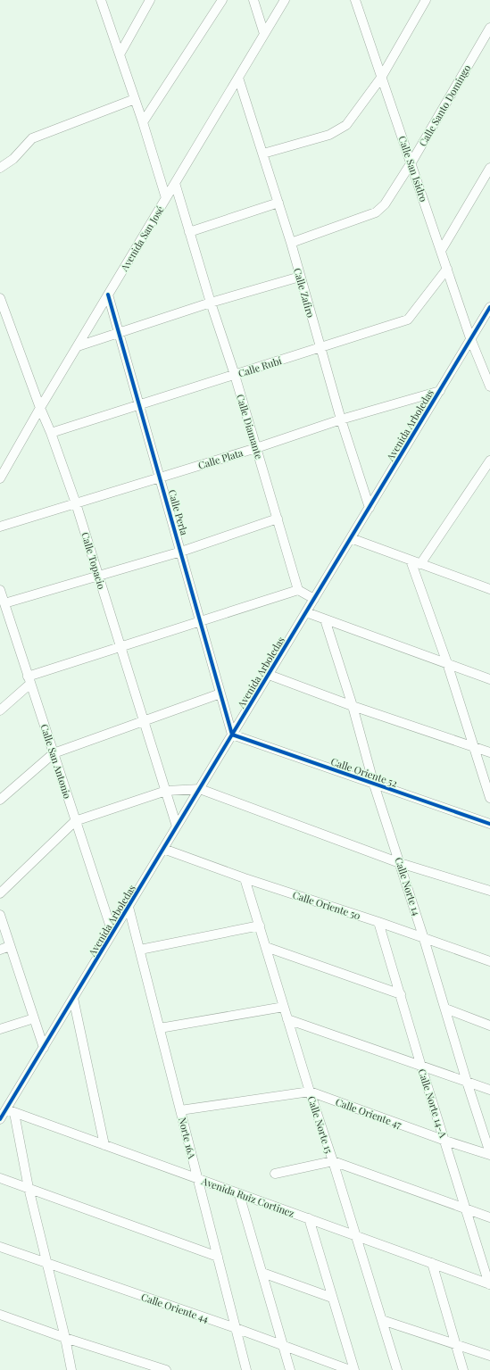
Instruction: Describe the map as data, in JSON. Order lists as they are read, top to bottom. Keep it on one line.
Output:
{"streets":{"street":["Calle Santo Domingo","Calle San Isidro","Avenida San José","Calle Zafiro","Calle Rubí","Avenida Arboledas","Calle Diamante","Calle Plata","Calle Perla","Calle Topacio","Calle San Antonio","Calle Oriente 52","Calle Norte 14","Calle Oriente 50","Calle Norte 14-A","Calle Oriente 47","Calle Norte 15","Norte 16A","Avenida Ruiz Cortinez","Calle Oriente 44"]},"crossings":[["Calle Santo Domingo","Calle San Isidro"],["Calle Santo Domingo","Calle Zafiro"],["Calle San Isidro","Calle Rubí"],["Calle San Isidro","Avenida Arboledas"],["Avenida San José","Calle Zafiro"],["Avenida San José","Calle Diamante"],["Avenida San José","Calle Perla"],["Avenida San José","Calle Topacio"],["Calle Zafiro","Calle Rubí"],["Calle Zafiro","Avenida Arboledas"],["Calle Zafiro","Calle Plata"],["Calle Rubí","Calle Diamante"],["Calle Rubí","Calle Perla"],["Calle Rubí","Calle Topacio"],["Avenida Arboledas","Calle Plata"],["Avenida Arboledas","Calle Perla"],["Avenida Arboledas","Calle Topacio"],["Avenida Arboledas","Calle San Antonio"],["Avenida Arboledas","Calle Oriente 52"],["Avenida Arboledas","Calle Oriente 50"],["Avenida Arboledas","Norte 16A"],["Avenida Arboledas","Avenida Ruiz Cortinez"],["Calle Diamante","Calle Plata"],["Calle Plata","Calle Perla"],["Calle Plata","Calle Topacio"],["Calle Perla","Calle Oriente 52"],["Calle Oriente 52","Calle Norte 14"],["Calle Norte 14","Calle Oriente 50"],["Calle Norte 14","Calle Oriente 47"],["Calle Oriente 50","Calle Norte 14-A"],["Calle Oriente 50","Calle Norte 15"],["Calle Norte 14-A","Calle Oriente 47"],["Calle Norte 14-A","Avenida Ruiz Cortinez"],["Calle Oriente 47","Calle Norte 15"],["Calle Oriente 47","Norte 16A"],["Calle Norte 15","Avenida Ruiz Cortinez"],["Norte 16A","Avenida Ruiz Cortinez"],["Norte 16A","Calle Oriente 44"]]}
